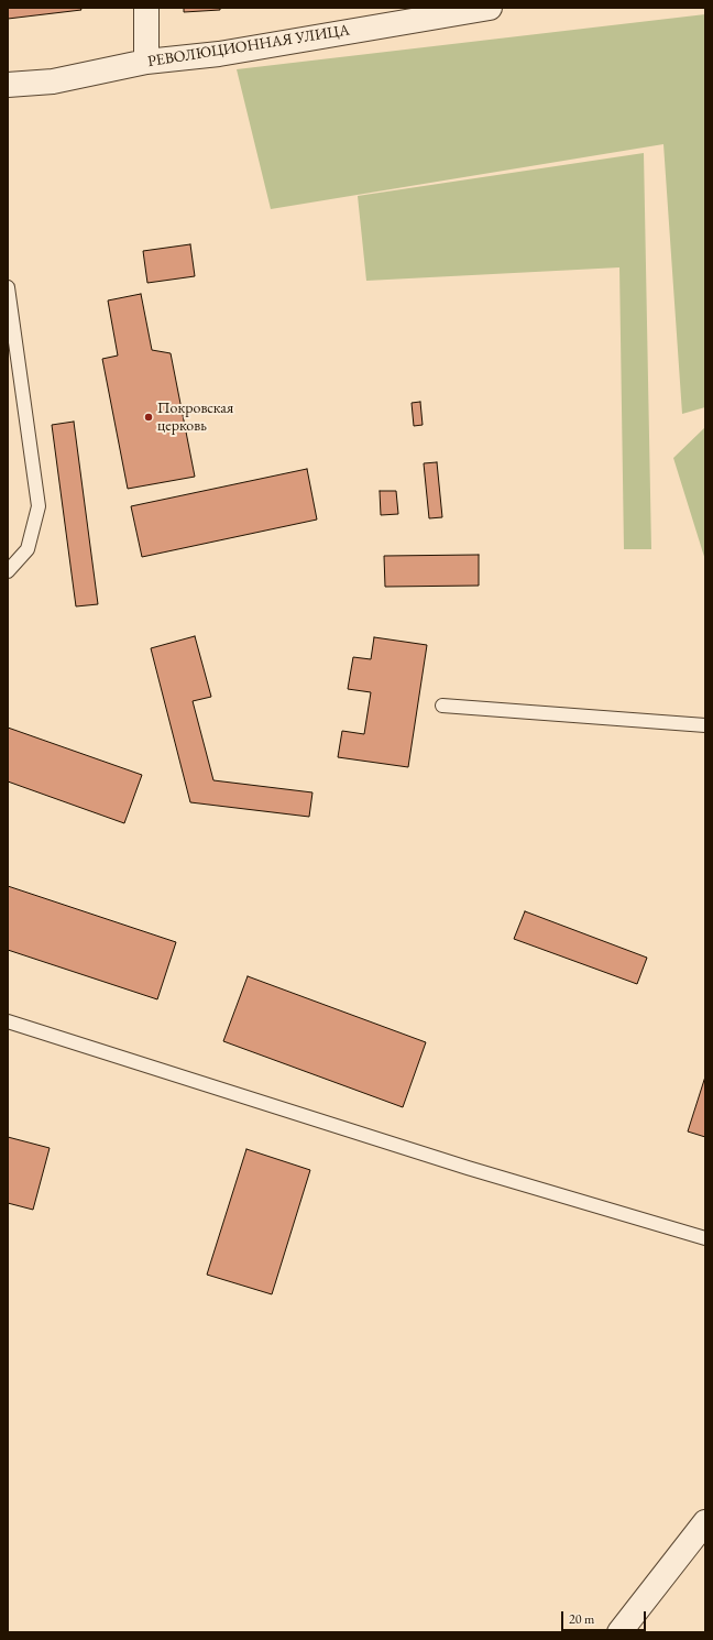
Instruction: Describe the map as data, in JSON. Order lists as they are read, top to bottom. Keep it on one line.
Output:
{"streets":{"street":["РЕВОЛЮЦИОННАЯ УЛИЦА"]},"places":["Покровская церковь"],"scale_bar":"20 m"}
